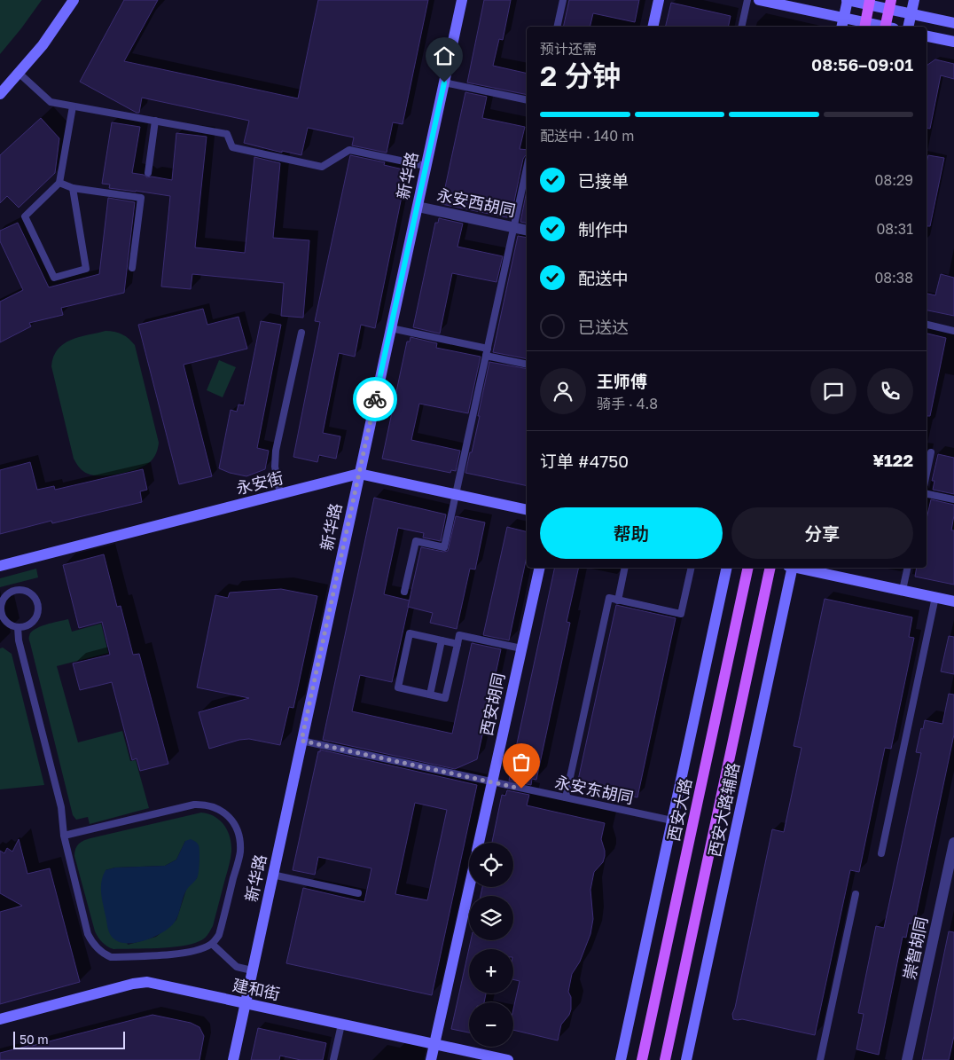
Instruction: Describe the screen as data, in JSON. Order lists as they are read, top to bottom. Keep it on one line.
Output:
{"streets":{"main road":["西安大路"],"street":["新华路","永安西胡同","永安街","西安胡同","西安大路辅路","崇智胡同","建和街"],"lane":["永安东胡同"]},"crossings":[["新华路","永安西胡同"],["新华路","永安街"],["新华路","永安东胡同"],["新华路","建和街"],["西安胡同","永安东胡同"],["西安胡同","建和街"]],"scale_bar":"50 m","page":{"heading":["2 分钟","预计还需","08:56–09:01"],"panel":["王师傅","骑手 · 4.8","订单 #4750","¥122"],"bar":"配送中 · 140 m","list":[["已接单","08:29"],["制作中","08:31"],["配送中","08:38"],"已送达"],"buttons":["帮助","分享"],"map_buttons":["+","−"],"scale":"50 m"}}
